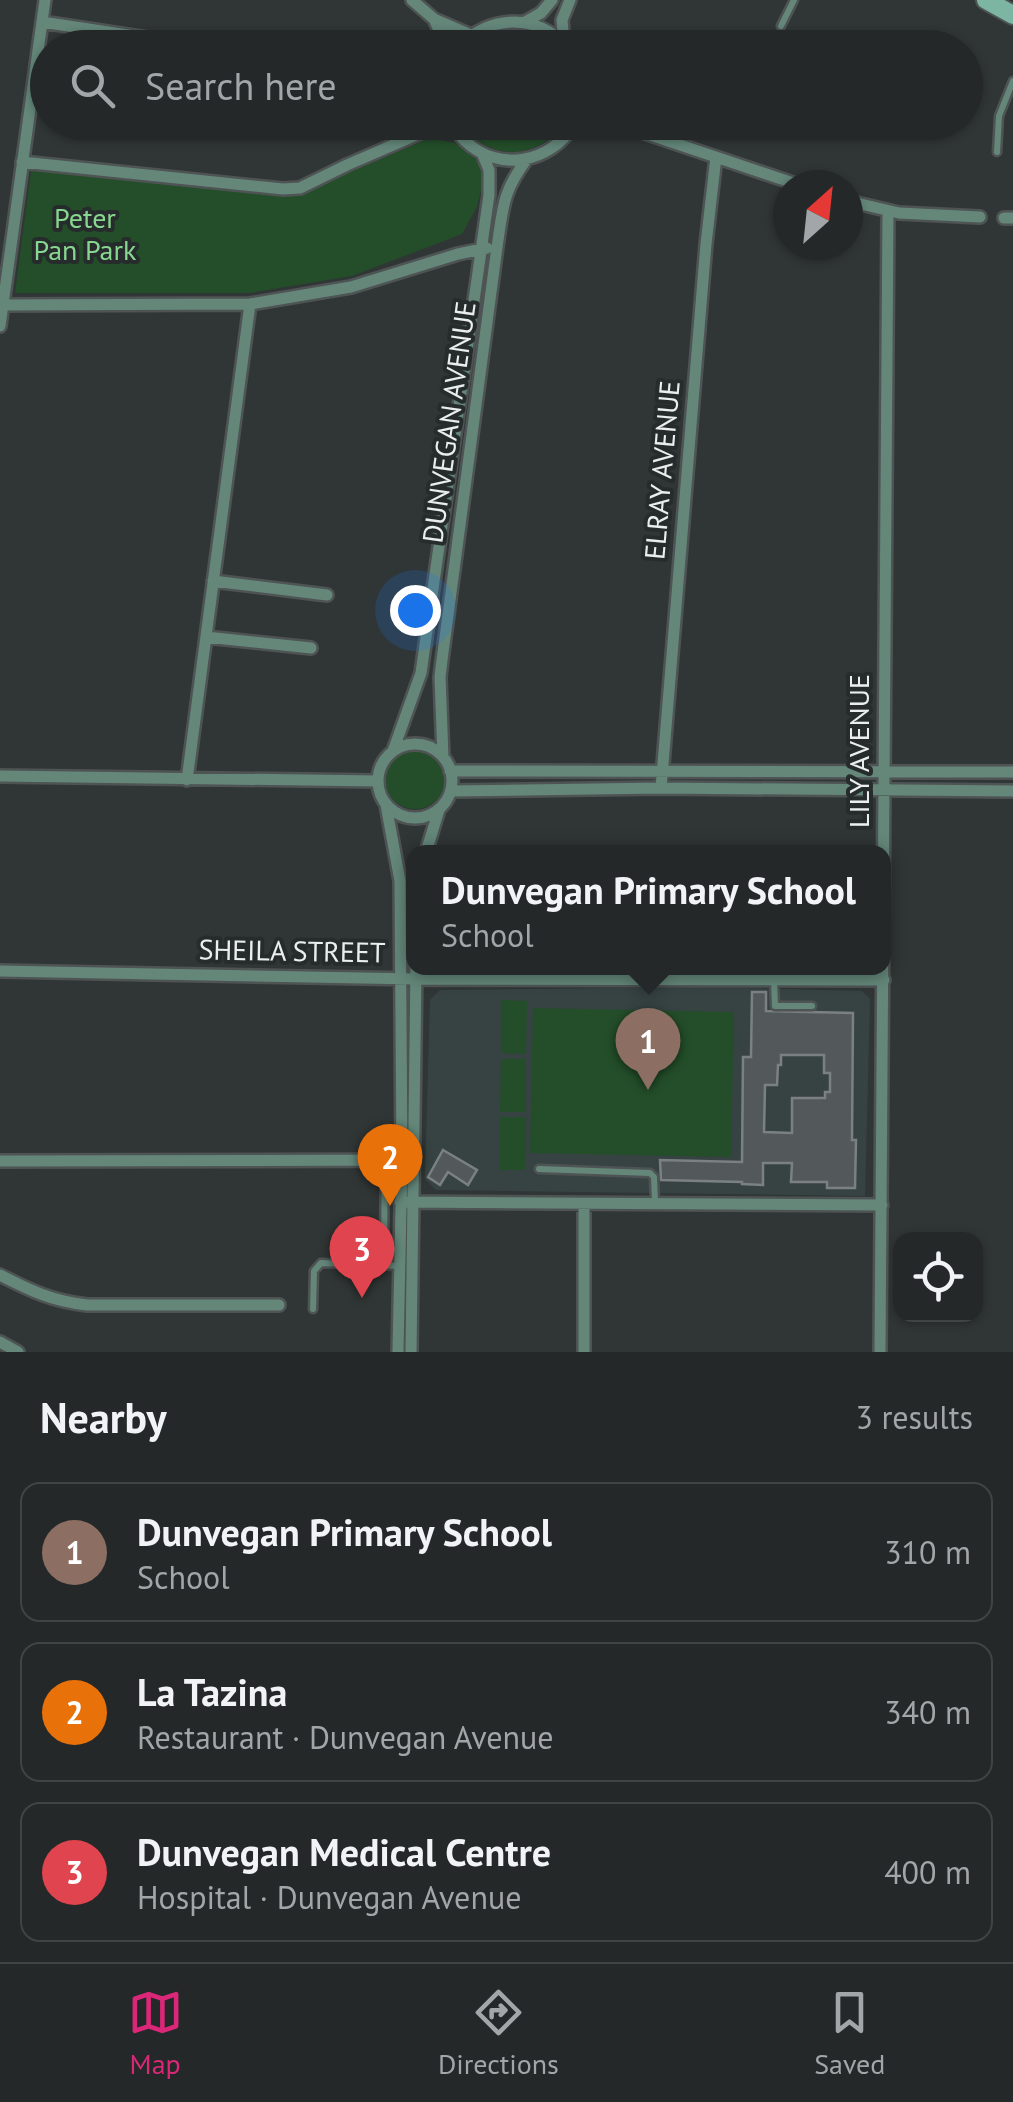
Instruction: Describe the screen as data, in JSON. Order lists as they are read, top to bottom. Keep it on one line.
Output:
{"streets":{"street":["DUNVEGAN AVENUE","ELRAY AVENUE","LILY AVENUE","SHEILA STREET"]},"crossings":[["LILY AVENUE","SHEILA STREET"]],"parks":["Peter Pan Park"],"north":"top right","page":{"search":"Search here","popup":["Dunvegan Primary School","School"],"pins":["1","2","3"],"heading":["Nearby","3 results"],"list":[{"mark":"1","name":"Dunvegan Primary School","note":"School","value":"310 m"},{"mark":"2","name":"La Tazina","note":"Restaurant · Dunvegan Avenue","value":"340 m"},{"mark":"3","name":"Dunvegan Medical Centre","note":"Hospital · Dunvegan Avenue","value":"400 m"}],"nav":["Map","Directions","Saved"]}}
